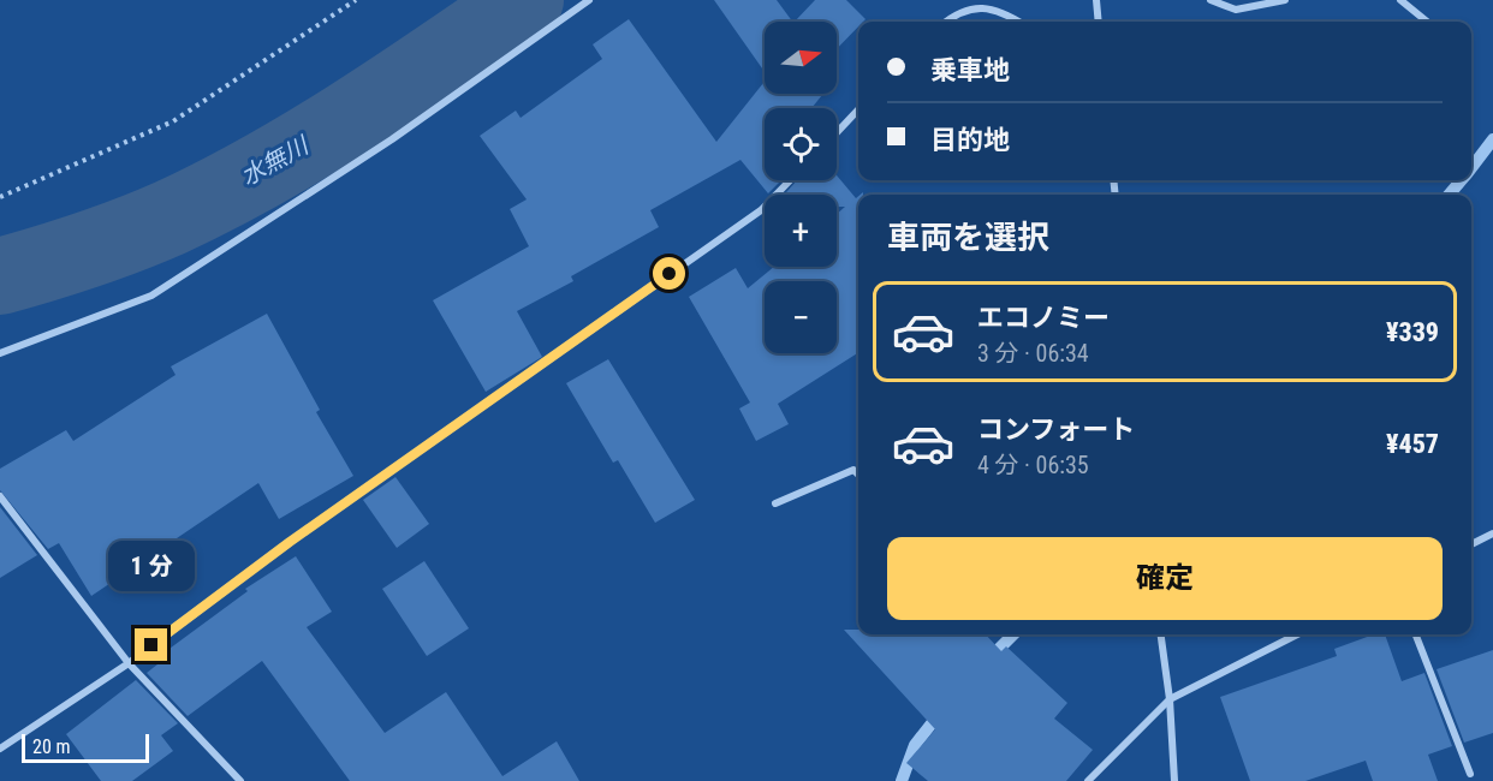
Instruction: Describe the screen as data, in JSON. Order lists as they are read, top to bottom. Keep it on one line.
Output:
{"water":["水無川"],"scale_bar":"20 m","north":"right","page":{"map_buttons":["+","−"],"banner":["乗車地","目的地"],"heading":"車両を選択","list":[{"name":"エコノミー","note":"3 分 · 06:34","value":"¥339"},{"name":"コンフォート","note":"4 分 · 06:35","value":"¥457"}],"buttons":"確定","bubble":"1 分","scale":"20 m"}}
